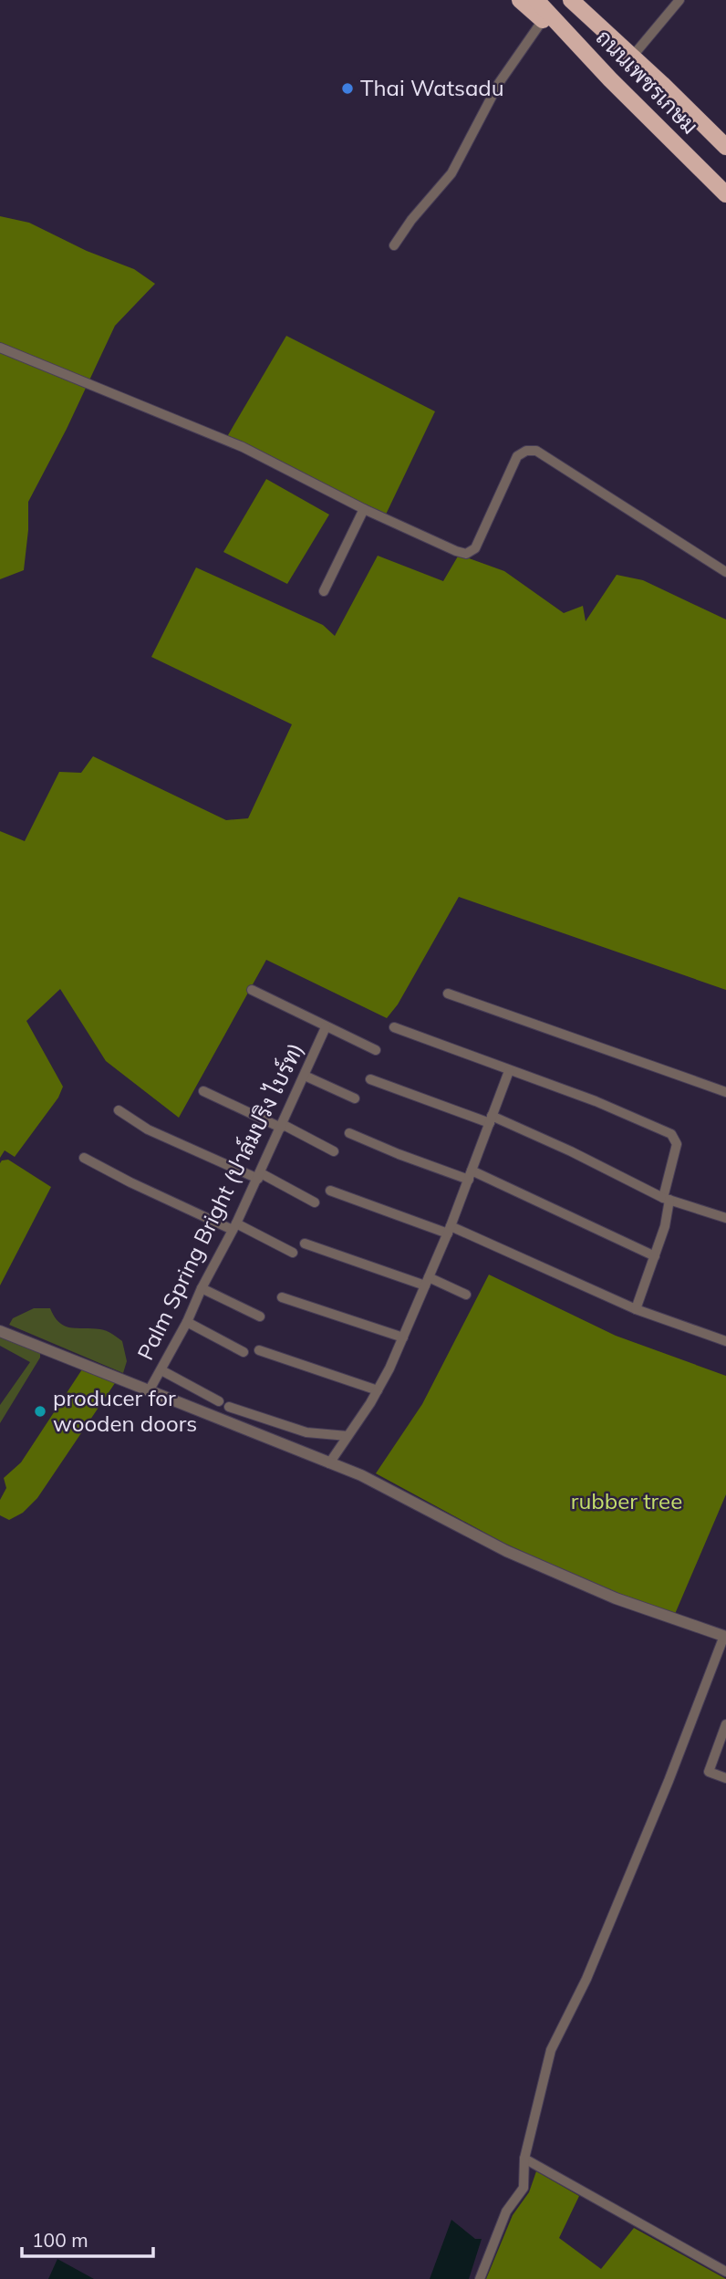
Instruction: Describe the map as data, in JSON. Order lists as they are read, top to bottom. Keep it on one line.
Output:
{"streets":{"highway":["ถนนเพชรเกษม"],"street":["Palm Spring Bright (ปาล์มปริง ไบร์ท)"]},"parks":["rubber tree"],"places":["Thai Watsadu","producer for wooden doors"],"scale_bar":"100 m"}
